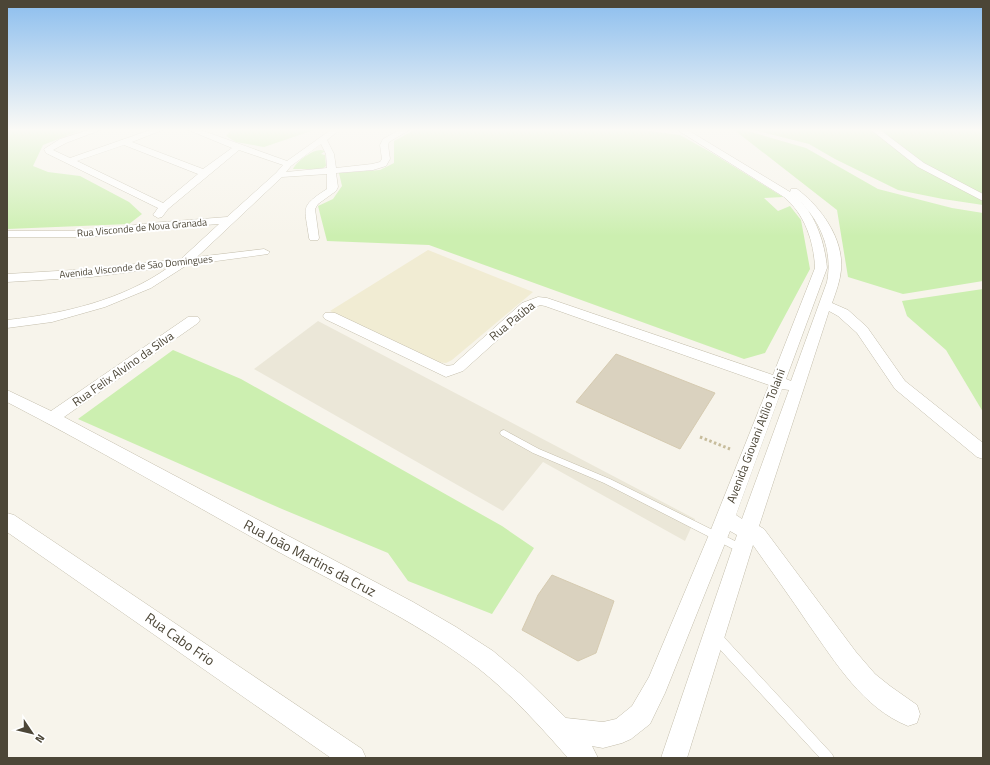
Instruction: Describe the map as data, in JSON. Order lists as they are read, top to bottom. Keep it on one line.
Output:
{"streets":{"street":["Rua Visconde de Nova Granada","Avenida Visconde de São Domingues","Rua Paúba","Rua Felix Alvino da Silva","Avenida Giovani Atílio Tolaini","Rua João Martins da Cruz","Rua Cabo Frio"]},"crossings":[["Rua Paúba","Avenida Giovani Atílio Tolaini"],["Rua Felix Alvino da Silva","Rua João Martins da Cruz"],["Avenida Giovani Atílio Tolaini","Rua João Martins da Cruz"]],"north":"bottom right"}
